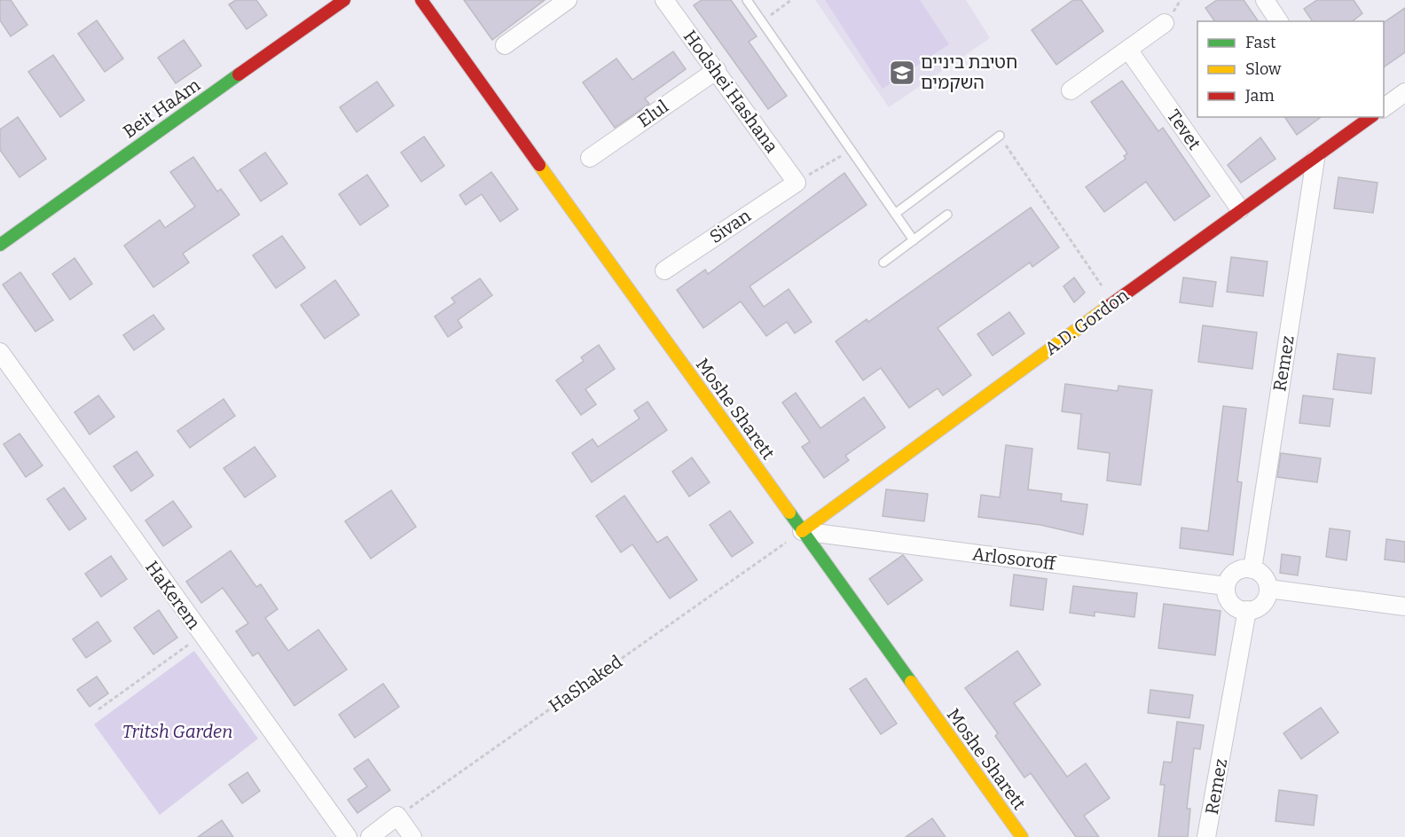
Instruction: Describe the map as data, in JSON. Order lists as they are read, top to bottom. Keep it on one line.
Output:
{"streets":{"street":["Hodshei Hashana","Beit HaAm","Elul","Tevet","Sivan","A.D. Gordon","Remez","Moshe Sharett","Arlosoroff","HaKerem"],"path":["HaShaked"]},"crossings":[["Hodshei Hashana","Elul"],["Hodshei Hashana","Sivan"],["Tevet","A.D. Gordon"],["A.D. Gordon","Remez"],["A.D. Gordon","Moshe Sharett"],["A.D. Gordon","Arlosoroff"],["A.D. Gordon","HaShaked"],["Remez","Arlosoroff"],["Moshe Sharett","Arlosoroff"],["Moshe Sharett","HaShaked"],["Arlosoroff","HaShaked"]],"parks":["Tritsh Garden"],"places":{"school or university":["חטיבת ביניים השקמים"]},"legend":["Fast","Slow","Jam"]}
